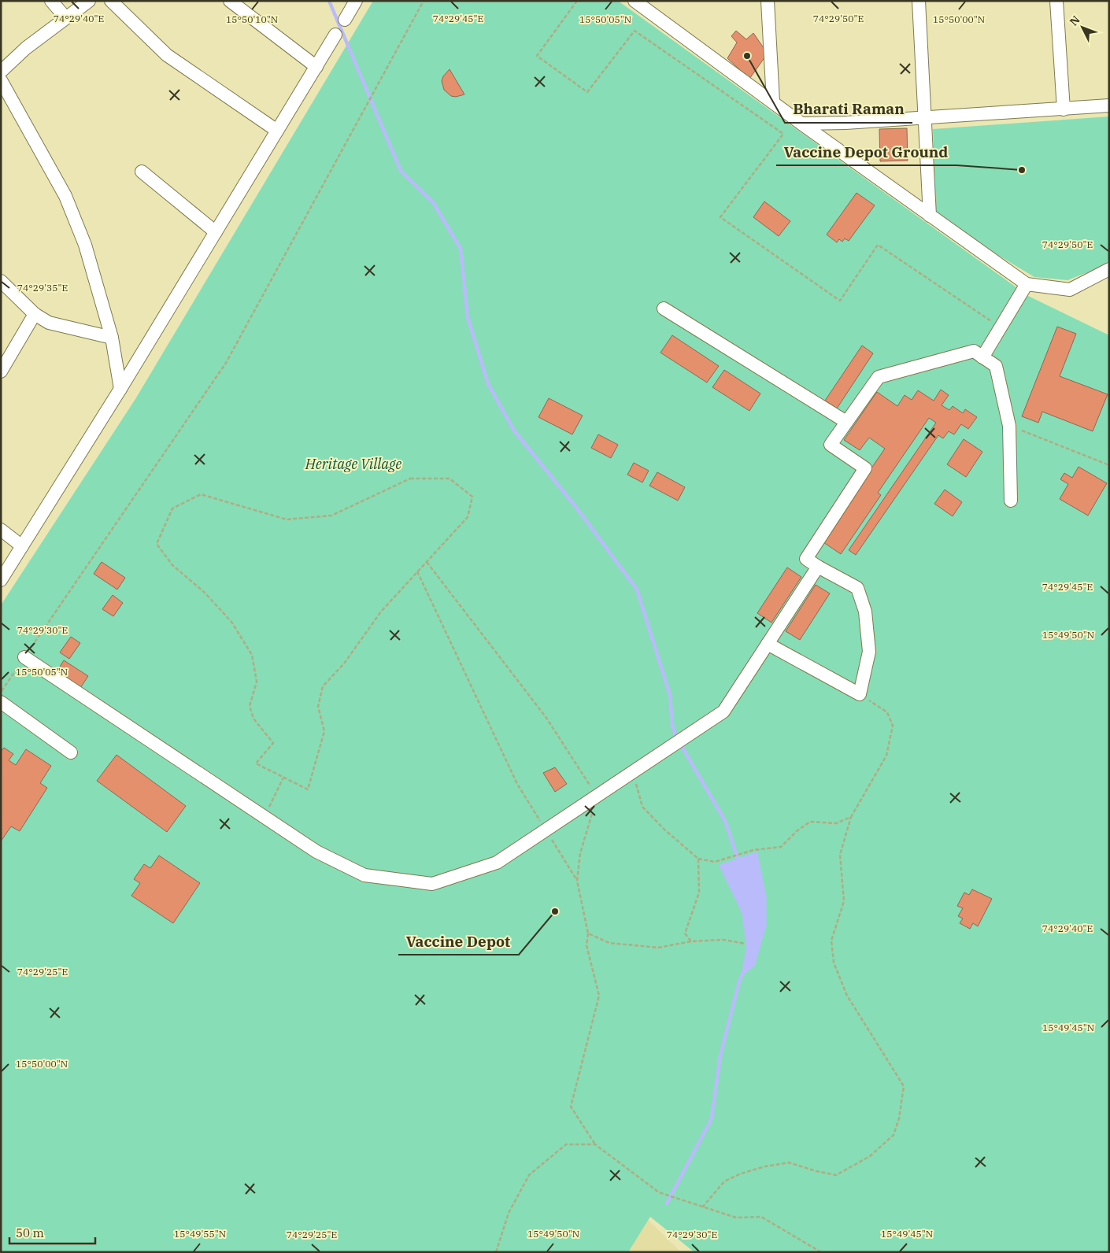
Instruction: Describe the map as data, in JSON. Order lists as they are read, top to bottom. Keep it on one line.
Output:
{"parks":["Heritage Village"],"places":["Bharati Raman","Vaccine Depot Ground","Vaccine Depot"],"scale_bar":"50 m","north":"top left","coordinates":["74°29'40\"E","74°29'45\"E","74°29'50\"E","15°50'05\"N","15°50'10\"N","15°50'00\"N","74°29'35\"E","74°29'30\"E","15°49'50\"N","74°29'25\"E","15°49'45\"N","15°49'55\"N"]}
